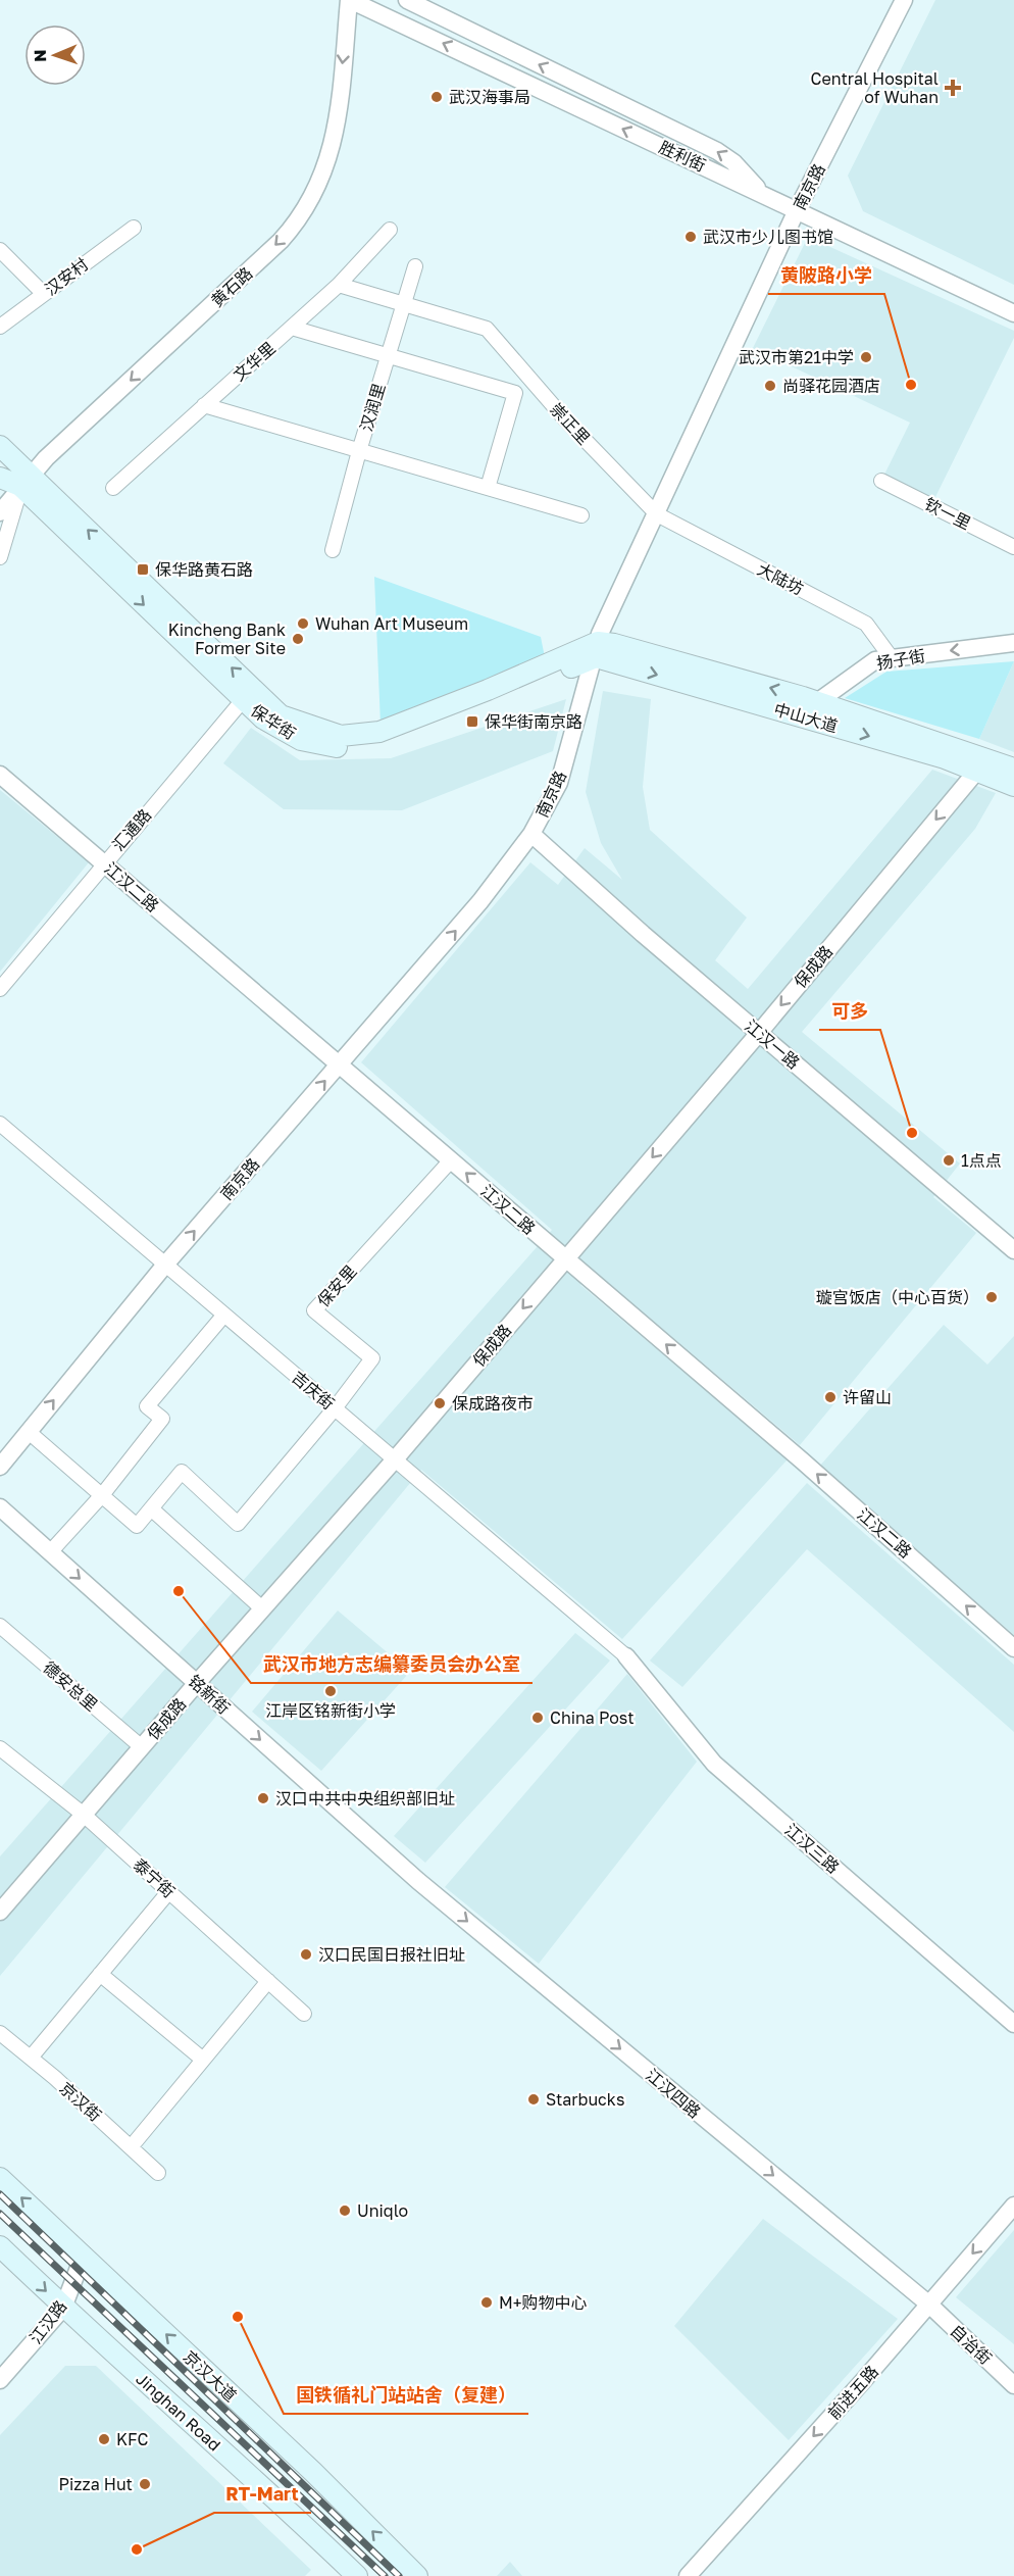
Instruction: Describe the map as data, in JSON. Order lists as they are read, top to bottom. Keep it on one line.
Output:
{"streets":{"main road":["中山大道","保华街","京汉大道","Jinghan Road"],"street":["胜利街","南京路","汉安村","黄石路","文华里","汉润里","崇正里","钦一里","大陆坊","扬子街","汇通路","江汉二路","保成路","江汉一路","保安里","吉庆街","德安总里","铭新街","江汉三路","泰宁街","江汉四路","京汉街","江汉路","自治街","前进五路"]},"crossings":[["胜利街","南京路"],["胜利街","黄石路"],["南京路","崇正里"],["南京路","大陆坊"],["南京路","中山大道"],["南京路","保华街"],["南京路","江汉二路"],["南京路","江汉一路"],["南京路","吉庆街"],["黄石路","保华街"],["汉润里","崇正里"],["崇正里","大陆坊"],["大陆坊","扬子街"],["扬子街","中山大道"],["中山大道","保华街"],["中山大道","保成路"],["保华街","汇通路"],["汇通路","江汉二路"],["江汉二路","保成路"],["江汉二路","保安里"],["保成路","江汉一路"],["保成路","吉庆街"],["保成路","德安总里"],["保成路","铭新街"],["保成路","泰宁街"],["保安里","吉庆街"],["吉庆街","江汉三路"],["铭新街","江汉四路"],["江汉四路","自治街"],["江汉四路","前进五路"],["江汉路","京汉大道"],["江汉路","Jinghan Road"],["自治街","前进五路"]],"one_way":["黄石路","扬子街","江汉二路","保成路","江汉四路","京汉大道","前进五路"],"places":{"health":["Central Hospital of Wuhan"],"other":["武汉海事局","武汉市少儿图书馆","武汉市第21中学","黄陂路小学","尚驿花园酒店","Wuhan Art Museum","Kincheng Bank Former Site","可多","1点点","璇宫饭店（中心百货）","许留山","保成路夜市","武汉市地方志编纂委员会办公室","江岸区铭新街小学","China Post","汉口中共中央组织部旧址","汉口民国日报社旧址","Starbucks","Uniqlo","M+购物中心","国铁循礼门站站舍（复建）","KFC","Pizza Hut","RT-Mart"],"transit":["保华路黄石路","保华街南京路"]},"north":"left"}
